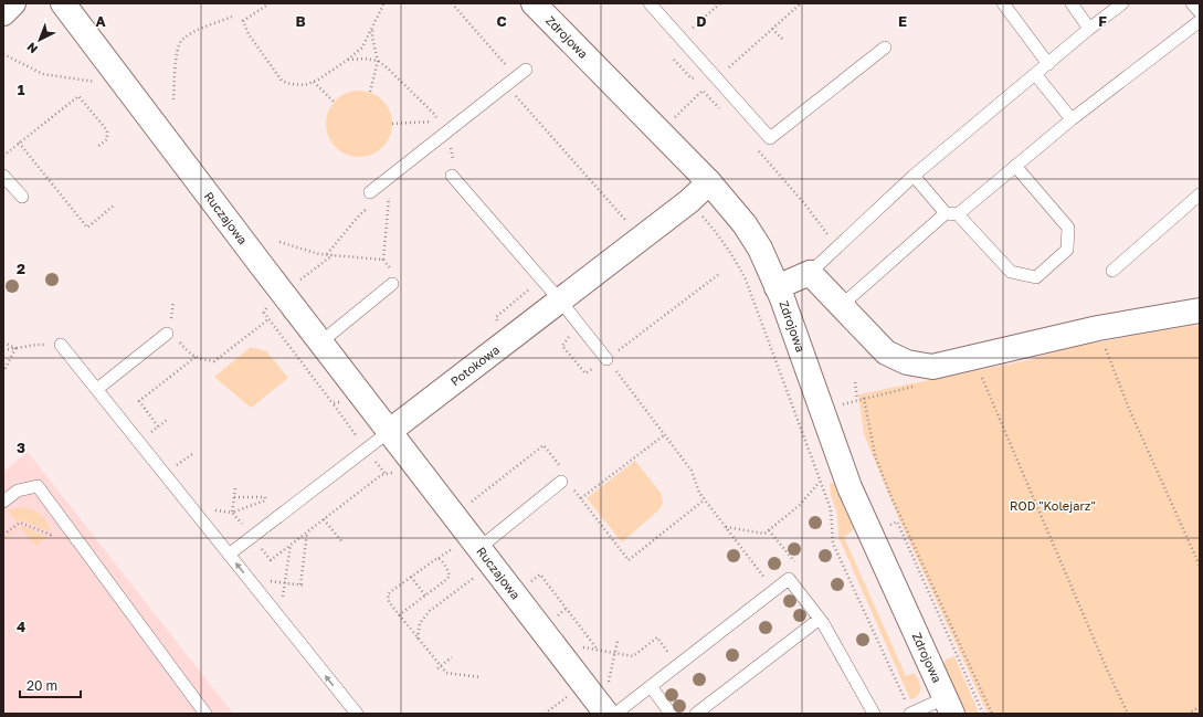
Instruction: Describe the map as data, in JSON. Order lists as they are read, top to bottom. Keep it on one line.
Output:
{"streets":{"street":["Zdrojowa","Ruczajowa","Potokowa"]},"crossings":[["Zdrojowa","Potokowa"],["Ruczajowa","Potokowa"]],"parks":["ROD \"Kolejarz\""],"scale_bar":"20 m","north":"bottom left","grid":{"columns":["A","B","C","D","E","F"],"rows":["1","2","3","4"]}}
